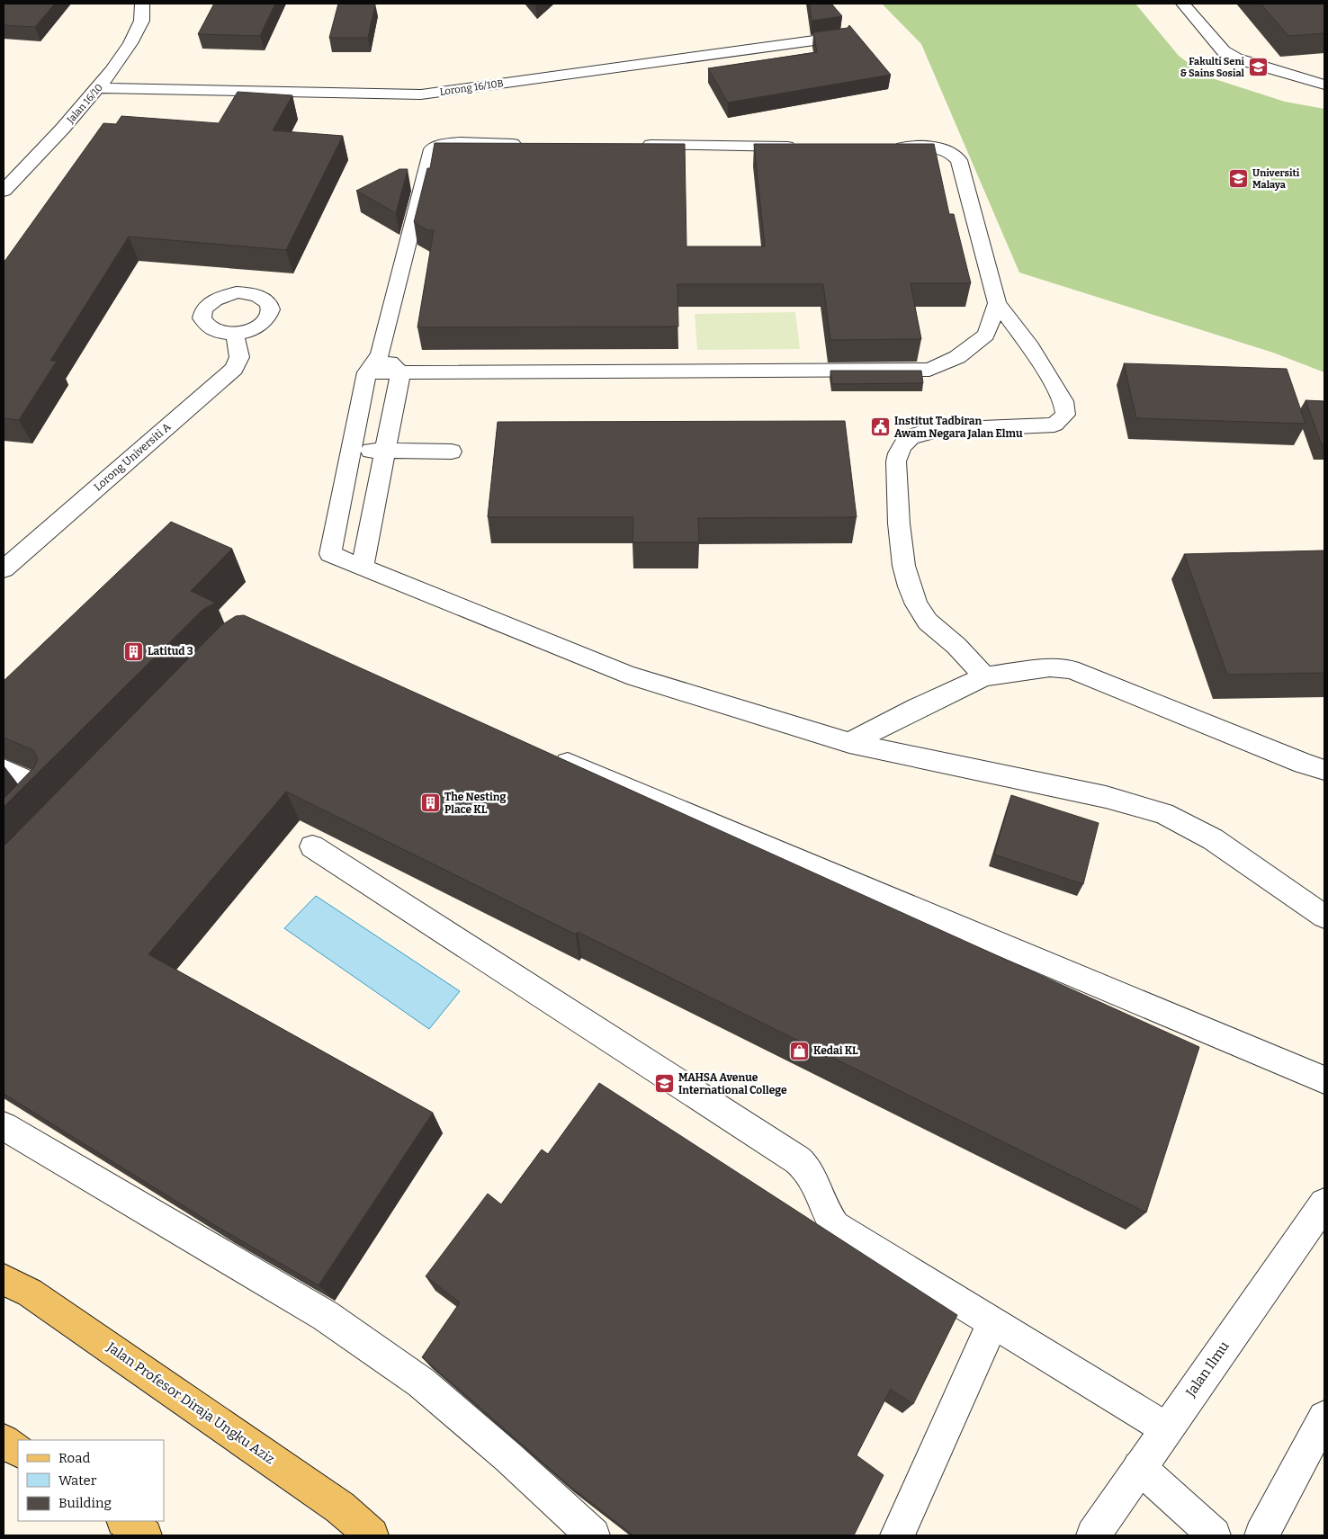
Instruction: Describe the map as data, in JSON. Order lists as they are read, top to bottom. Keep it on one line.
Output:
{"streets":{"main road":["Jalan Profesor Diraja Ungku Aziz"],"street":["Lorong 16/10B","Jalan 16/10","Lorong Universiti A","Jalan Ilmu"]},"crossings":[["Lorong 16/10B","Jalan 16/10"]],"places":{"school or university":["Fakulti Seni & Sains Sosial","Universiti Malaya","MAHSA Avenue International College"],"public building":["Institut Tadbiran Awam Negara Jalan Elmu"],"building":["Latitud 3","The Nesting Place KL"],"shop":["Kedai KL"]},"legend":["Road","Water","Building"]}
